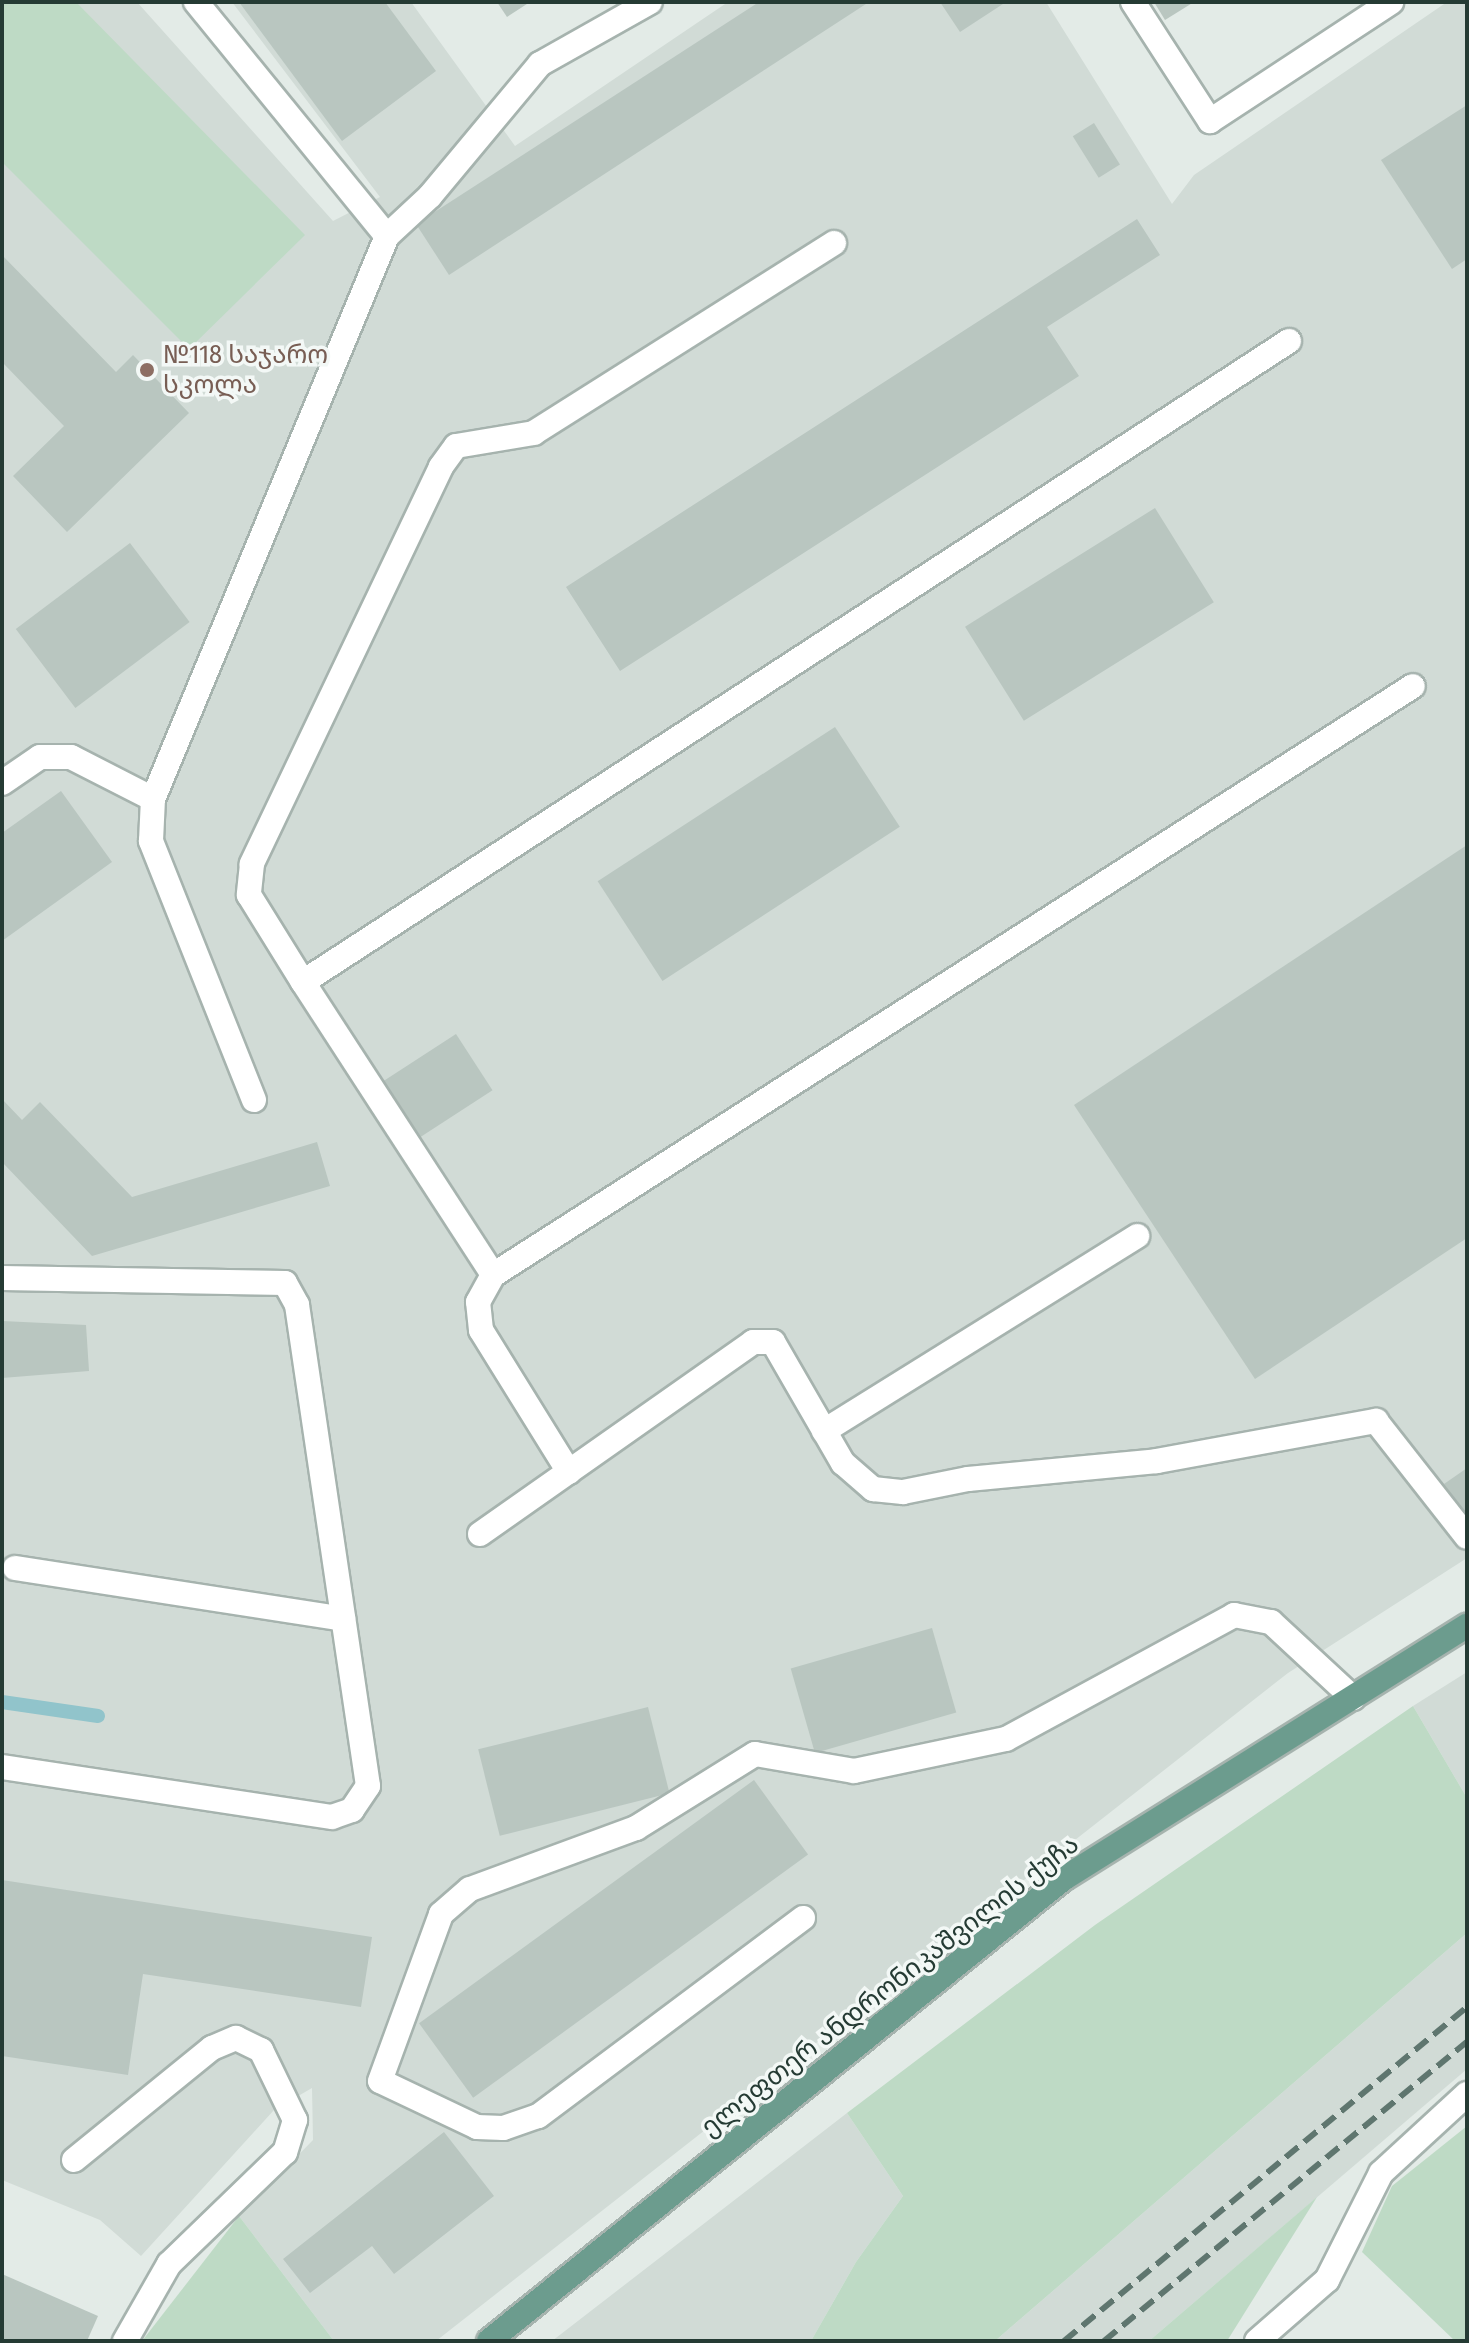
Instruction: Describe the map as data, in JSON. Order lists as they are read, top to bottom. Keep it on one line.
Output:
{"streets":{"main road":["ელეფთერ ანდრონიკაშვილის ქუჩა"]},"places":["№118 საჯარო სკოლა"]}
